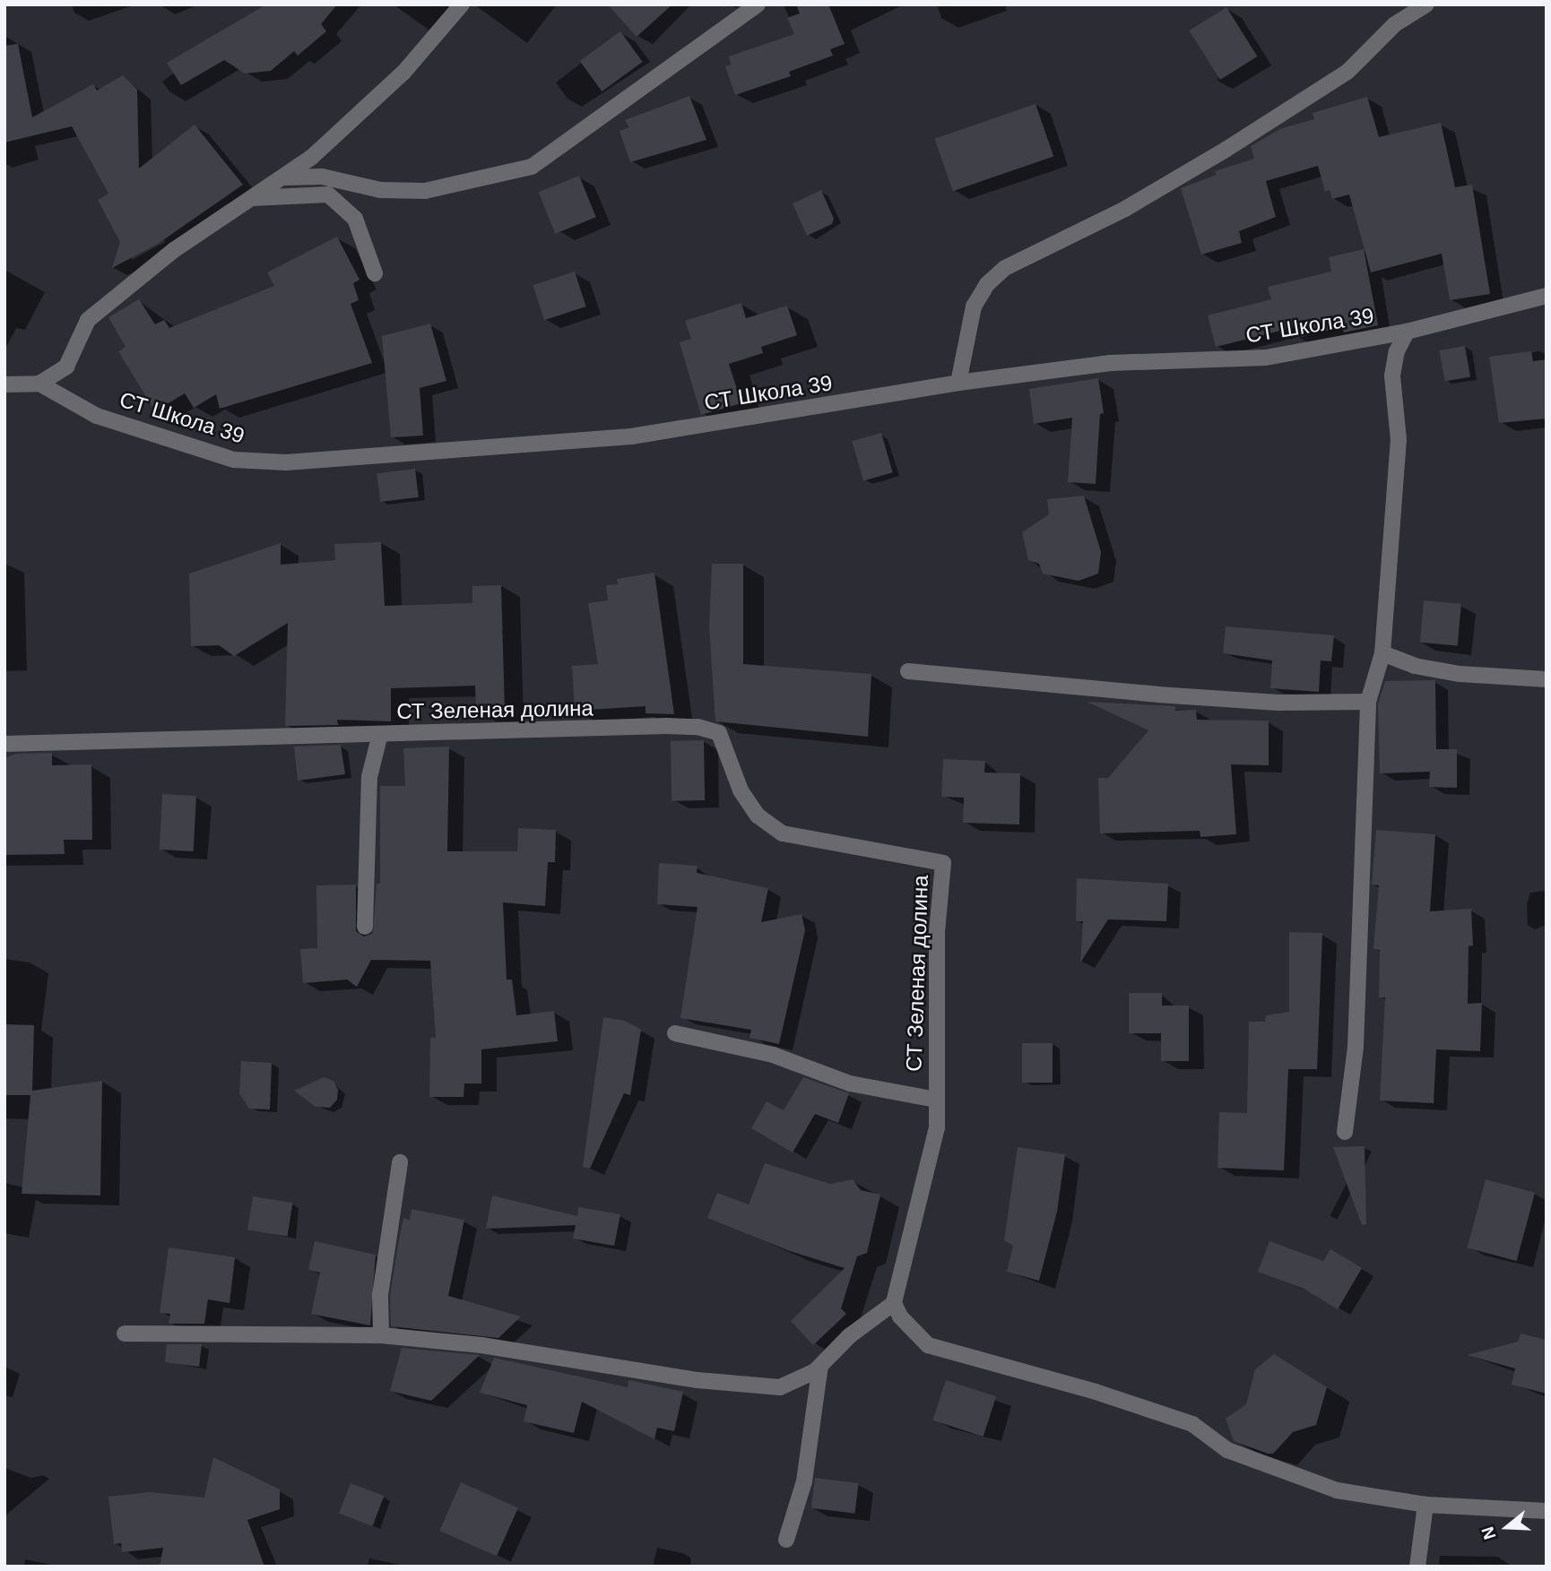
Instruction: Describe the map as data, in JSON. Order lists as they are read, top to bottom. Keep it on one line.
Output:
{"streets":{"street":["СТ Школа 39","СТ Зеленая долина"]},"north":"left"}
